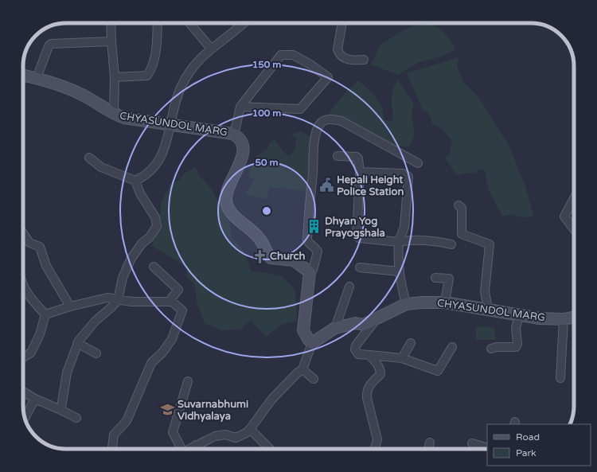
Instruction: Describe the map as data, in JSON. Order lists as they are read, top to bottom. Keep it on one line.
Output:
{"streets":{"street":["CHYASUNDOL MARG"]},"places":{"public building":["Hepali Height Police Station"],"building":["Dhyan Yog Prayogshala"],"church":["Church"],"school or university":["Suvarnabhumi Vidhyalaya"]},"legend":["Road","Park"],"rings":["150 m","100 m","50 m"]}
